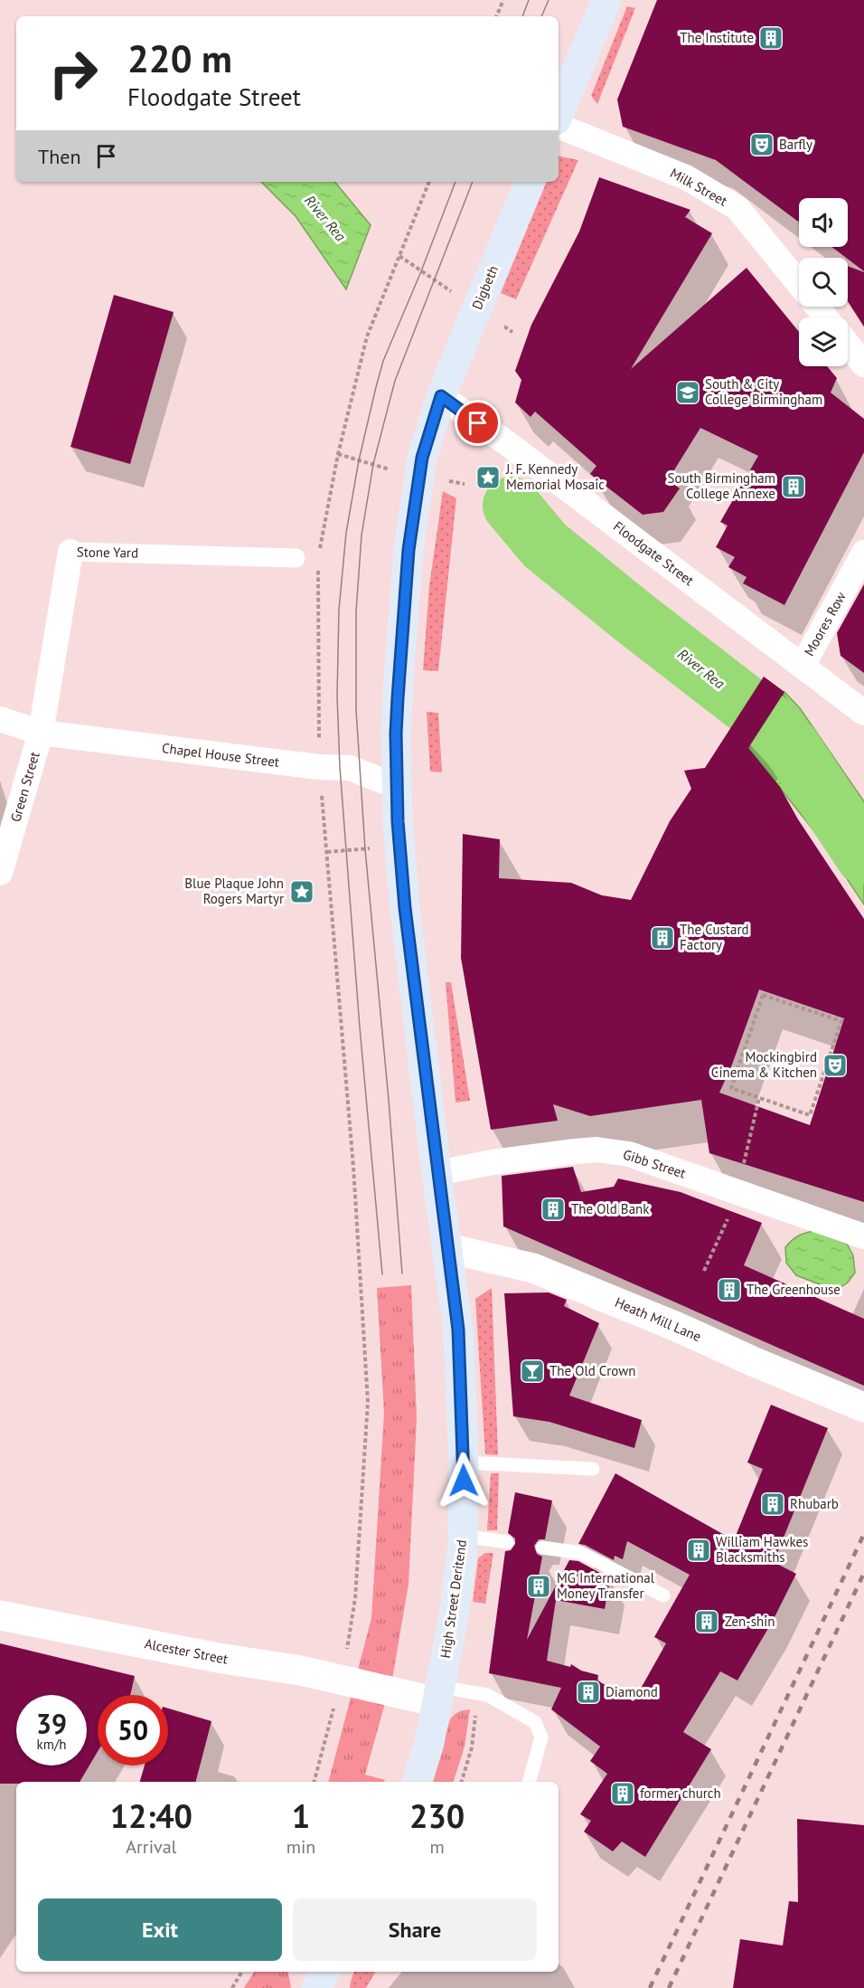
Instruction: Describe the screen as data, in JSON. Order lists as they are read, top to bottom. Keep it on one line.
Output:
{"streets":{"main road":["Digbeth","High Street Deritend"],"street":["Milk Street","Stone Yard","Floodgate Street","Moores Row","Chapel House Street","Green Street","Gibb Street","Heath Mill Lane","Alcester Street"]},"crossings":[["Digbeth","Floodgate Street"],["Digbeth","High Street Deritend"],["Stone Yard","Chapel House Street"],["Stone Yard","Green Street"],["Floodgate Street","Moores Row"],["Floodgate Street","High Street Deritend"],["Chapel House Street","Green Street"],["Chapel House Street","High Street Deritend"],["Gibb Street","High Street Deritend"],["Heath Mill Lane","High Street Deritend"],["High Street Deritend","Alcester Street"]],"water":["River Rea"],"places":{"building":["The Institute","South Birmingham College Annexe","The Custard Factory","The Old Bank","The Greenhouse","Rhubarb","William Hawkes Blacksmiths","MG International Money Transfer","Zen-shin","Diamond","former church"],"theatre":["Barfly","Mockingbird Cinema & Kitchen"],"school or university":["South & City College Birmingham"],"place":["J. F. Kennedy Memorial Mosaic","Blue Plaque John Rogers Martyr"],"bar":["The Old Crown"]},"page":{"turn":["220 m","Floodgate Street"],"then":"Then","speed":"39 km/h","limit":"50","eta":["12:40","Arrival","1","min","230","m"],"buttons":["Exit","Share"]}}
